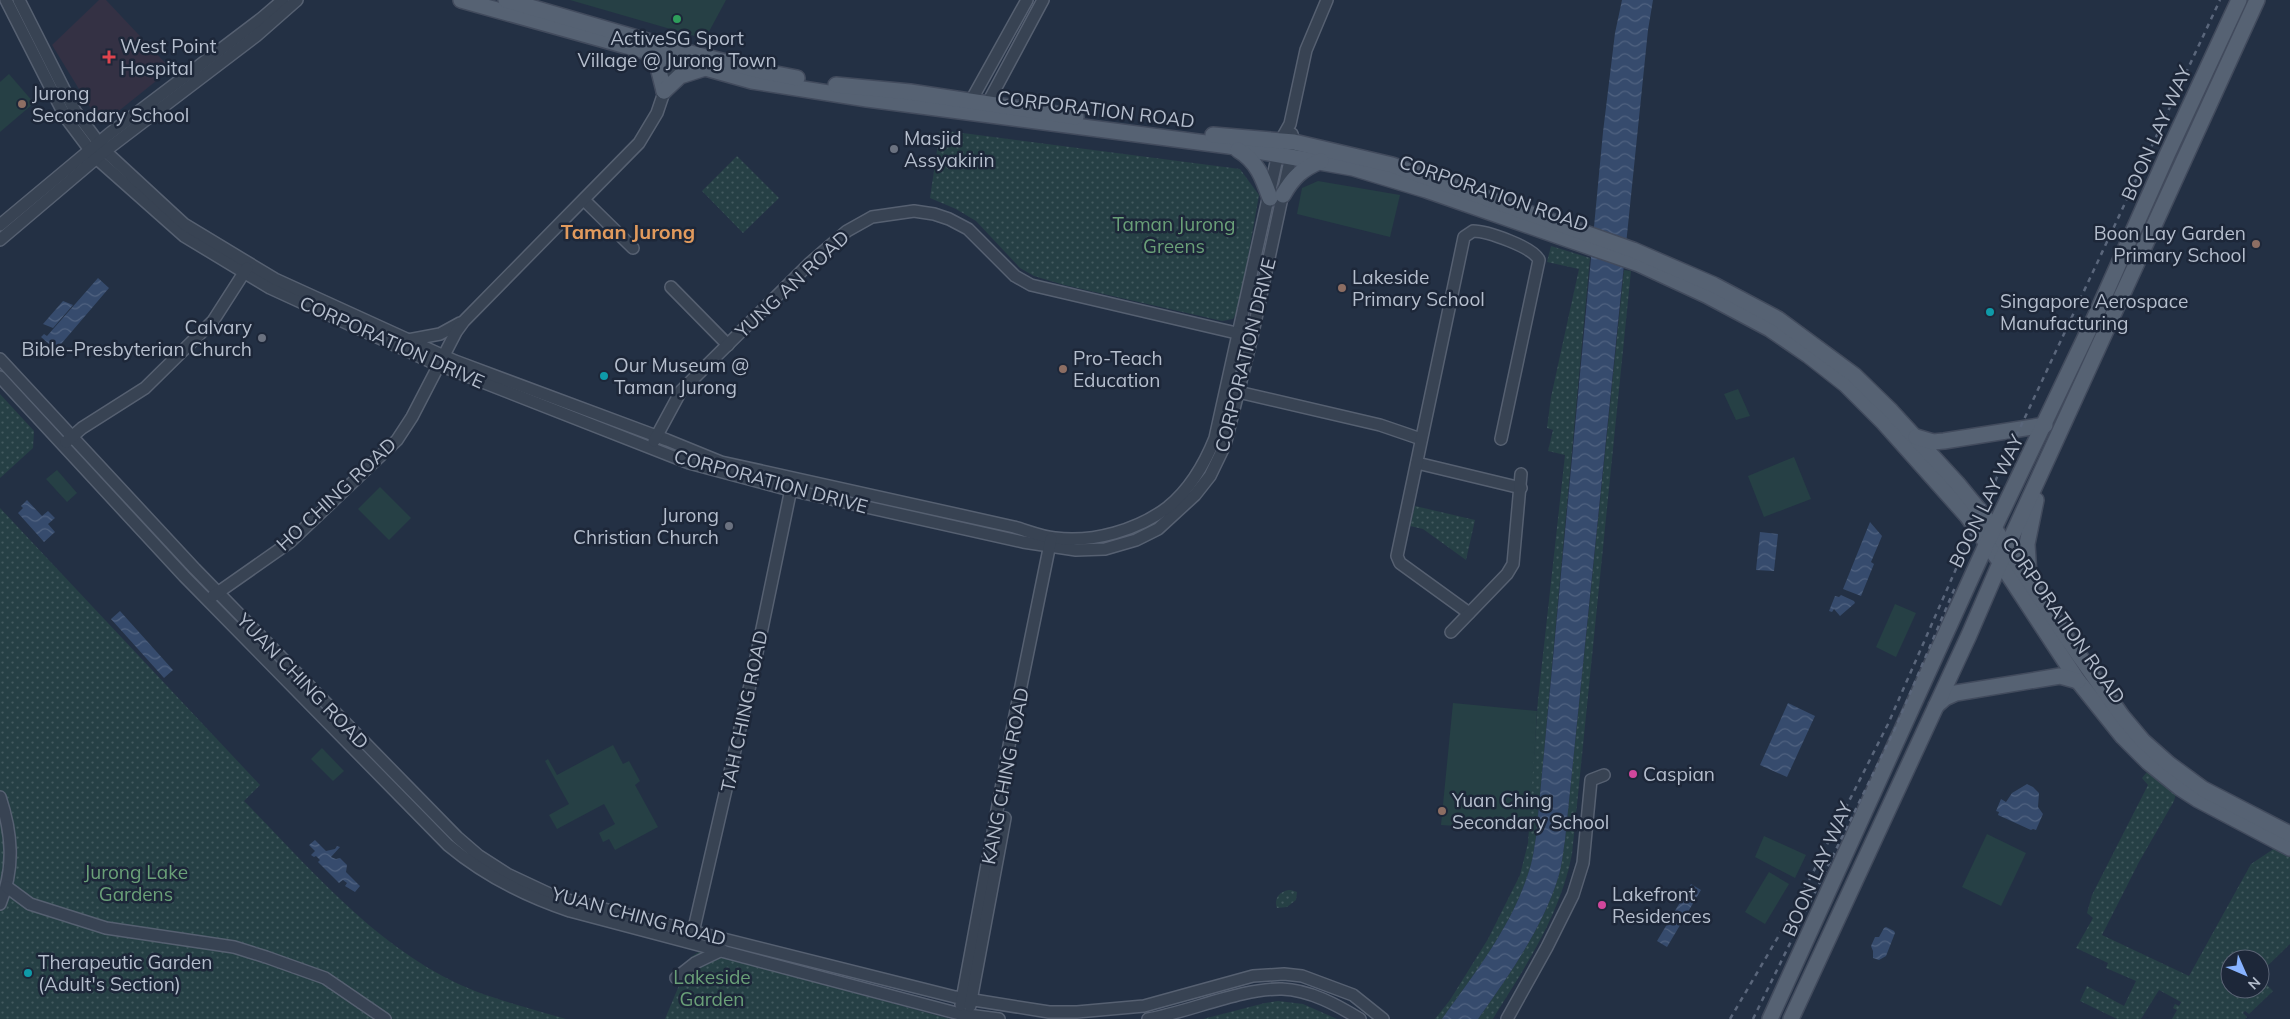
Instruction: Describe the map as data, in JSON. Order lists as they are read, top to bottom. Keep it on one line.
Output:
{"streets":{"main road":["CORPORATION ROAD","BOON LAY WAY"],"street":["YUNG AN ROAD","CORPORATION DRIVE","HO CHING ROAD","YUAN CHING ROAD","TAH CHING ROAD","KANG CHING ROAD"]},"crossings":[["CORPORATION ROAD","BOON LAY WAY"],["CORPORATION ROAD","CORPORATION DRIVE"],["YUNG AN ROAD","CORPORATION DRIVE"],["CORPORATION DRIVE","HO CHING ROAD"],["CORPORATION DRIVE","TAH CHING ROAD"],["CORPORATION DRIVE","KANG CHING ROAD"],["HO CHING ROAD","YUAN CHING ROAD"],["YUAN CHING ROAD","TAH CHING ROAD"],["YUAN CHING ROAD","KANG CHING ROAD"]],"districts":["Taman Jurong"],"parks":["Taman Jurong Greens","Jurong Lake Gardens","Lakeside Garden"],"places":{"other":["ActiveSG Sport Village @ Jurong Town","Jurong Secondary School","Masjid Assyakirin","Boon Lay Garden Primary School","Lakeside Primary School","Singapore Aerospace Manufacturing","Calvary Bible-Presbyterian Church","Pro-Teach Education","Our Museum @ Taman Jurong","Jurong Christian Church","Caspian","Yuan Ching Secondary School","Lakefront Residences","Therapeutic Garden (Adult's Section)"],"health":["West Point Hospital"]},"north":"bottom right"}
